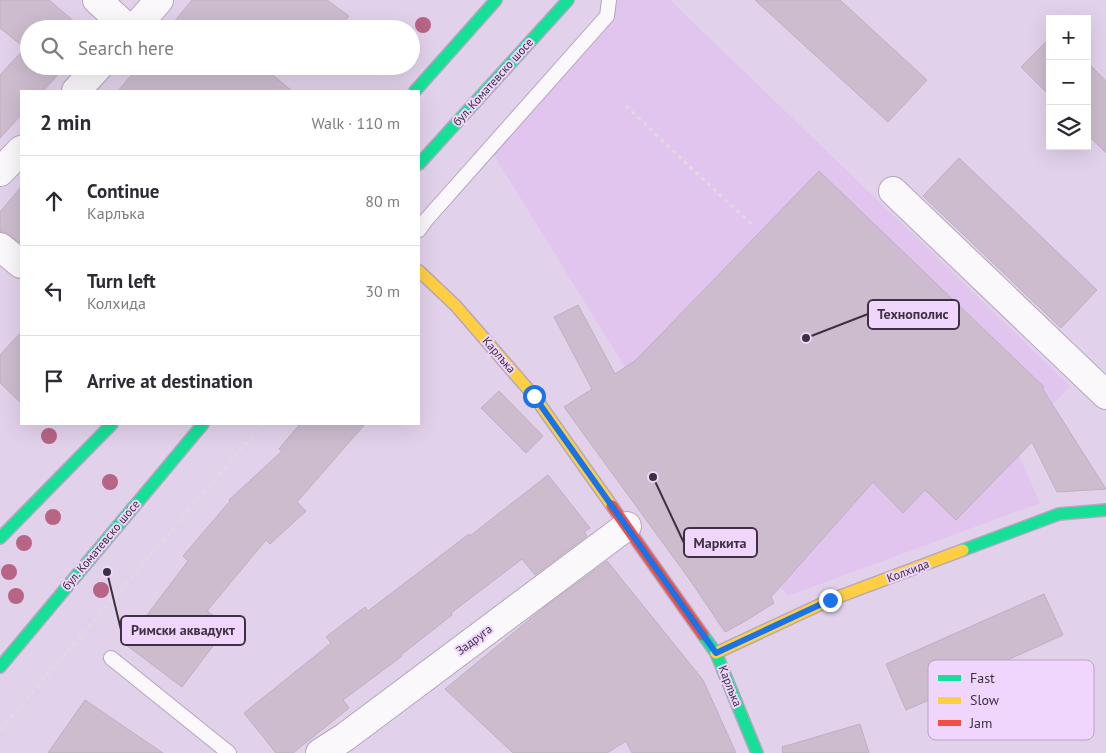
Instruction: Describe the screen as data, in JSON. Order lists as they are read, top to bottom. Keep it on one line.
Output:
{"streets":{"street":["бул. Коматевско шосе","Карлъка","Колхида","Задруга"]},"crossings":[["Карлъка","Колхида"],["Карлъка","Задруга"]],"places":["Технополис","Маркита","Римски аквадукт"],"legend":["Fast","Slow","Jam"],"page":{"map_buttons":["+","−"],"search":"Search here","heading":["2 min","Walk · 110 m"],"list":[["Continue","Карлъка","80 m"],["Turn left","Колхида","30 m"],"Arrive at destination"]}}
